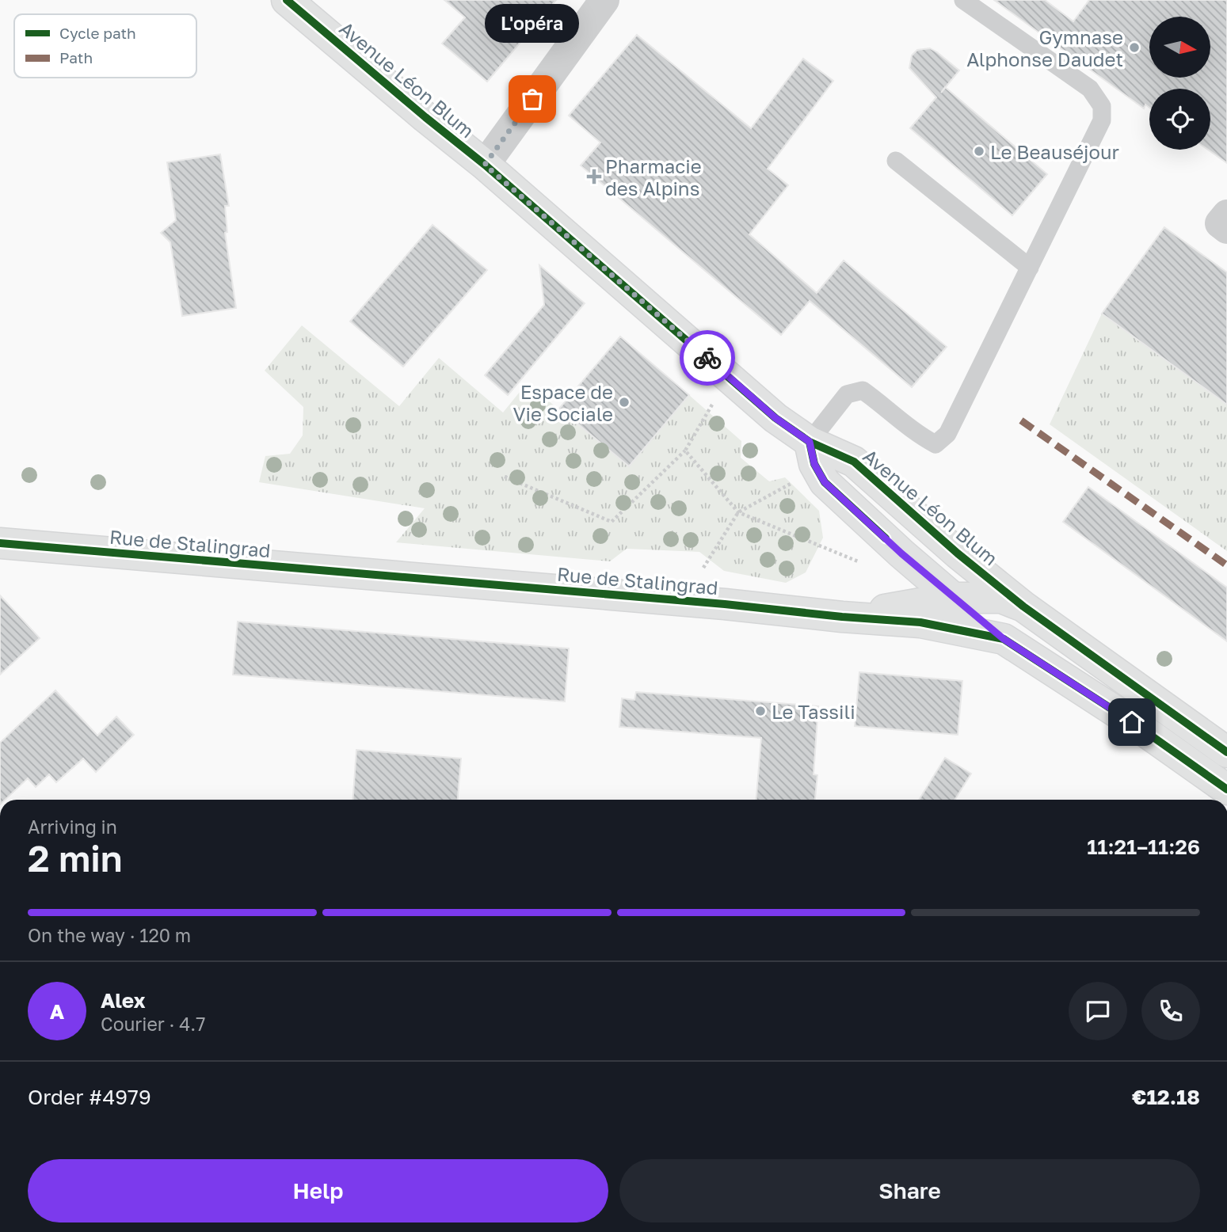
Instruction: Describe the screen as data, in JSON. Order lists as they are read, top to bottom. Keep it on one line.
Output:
{"streets":{"street":["Avenue Léon Blum","Rue de Stalingrad"]},"crossings":[["Avenue Léon Blum","Rue de Stalingrad"]],"places":{"other":["Gymnase Alphonse Daudet","L'opéra","Le Beauséjour","Espace de Vie Sociale","Le Tassili"],"health":["Pharmacie des Alpins"]},"legend":["Cycle path","Path"],"north":"right","page":{"bubble":"L'opéra","heading":["2 min","Arriving in","11:21–11:26"],"panel":["Alex","Courier · 4.7","Order #4979","€12.18"],"bar":"On the way · 120 m","round":"A","buttons":["Help","Share"]}}
